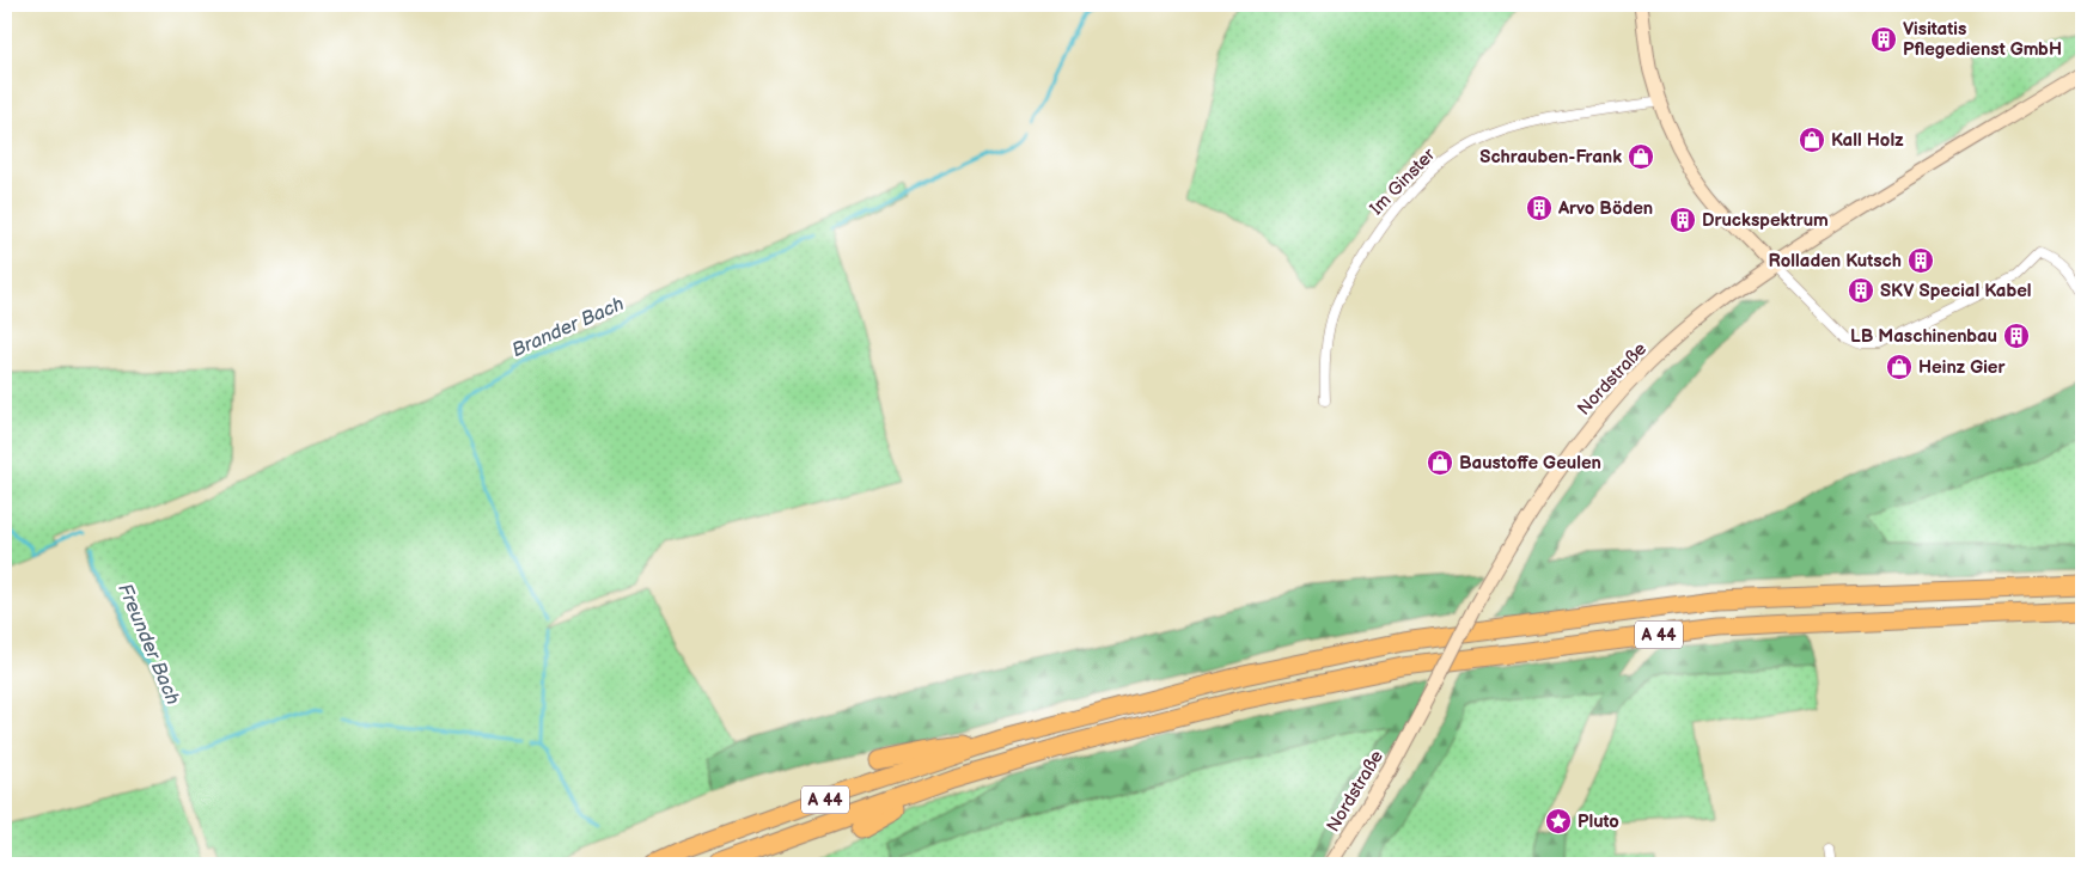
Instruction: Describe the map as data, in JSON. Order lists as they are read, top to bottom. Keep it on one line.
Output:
{"streets":{"highway":["A 44"],"street":["Im Ginster","Nordstraße"]},"water":["Brander Bach","Freunder Bach"],"places":{"building":["Visitatis Pflegedienst GmbH","Arvo Böden","Druckspektrum","Rolladen Kutsch","SKV Special Kabel","LB Maschinenbau"],"shop":["Kall Holz","Schrauben-Frank","Heinz Gier","Baustoffe Geulen"],"place":["Pluto"]}}
